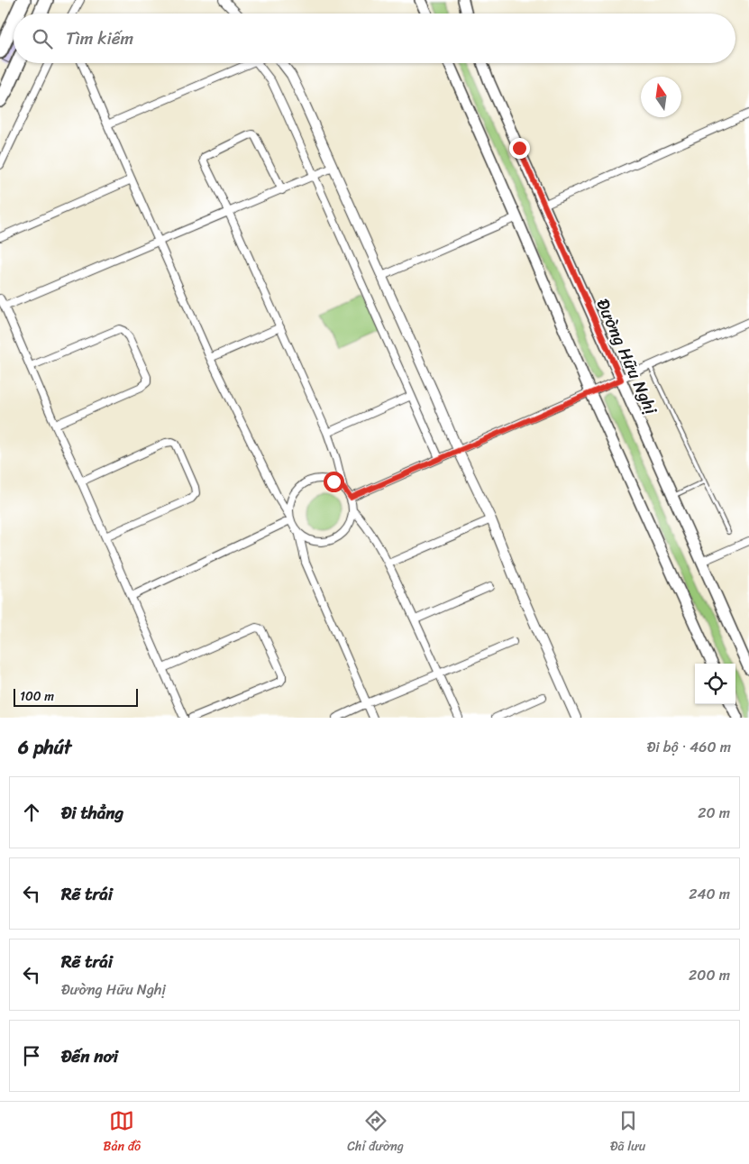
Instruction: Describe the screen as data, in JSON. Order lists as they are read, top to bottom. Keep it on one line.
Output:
{"streets":{"main road":["Đường Hữu Nghị"]},"scale_bar":"100 m","north":"top","page":{"search":"Tìm kiếm","scale":"100 m","heading":["6 phút","Đi bộ · 460 m"],"list":[["Đi thẳng","20 m"],["Rẽ trái","240 m"],["Rẽ trái","Đường Hữu Nghị","200 m"],"Đến nơi"],"nav":["Bản đồ","Chỉ đường","Đã lưu"]}}
